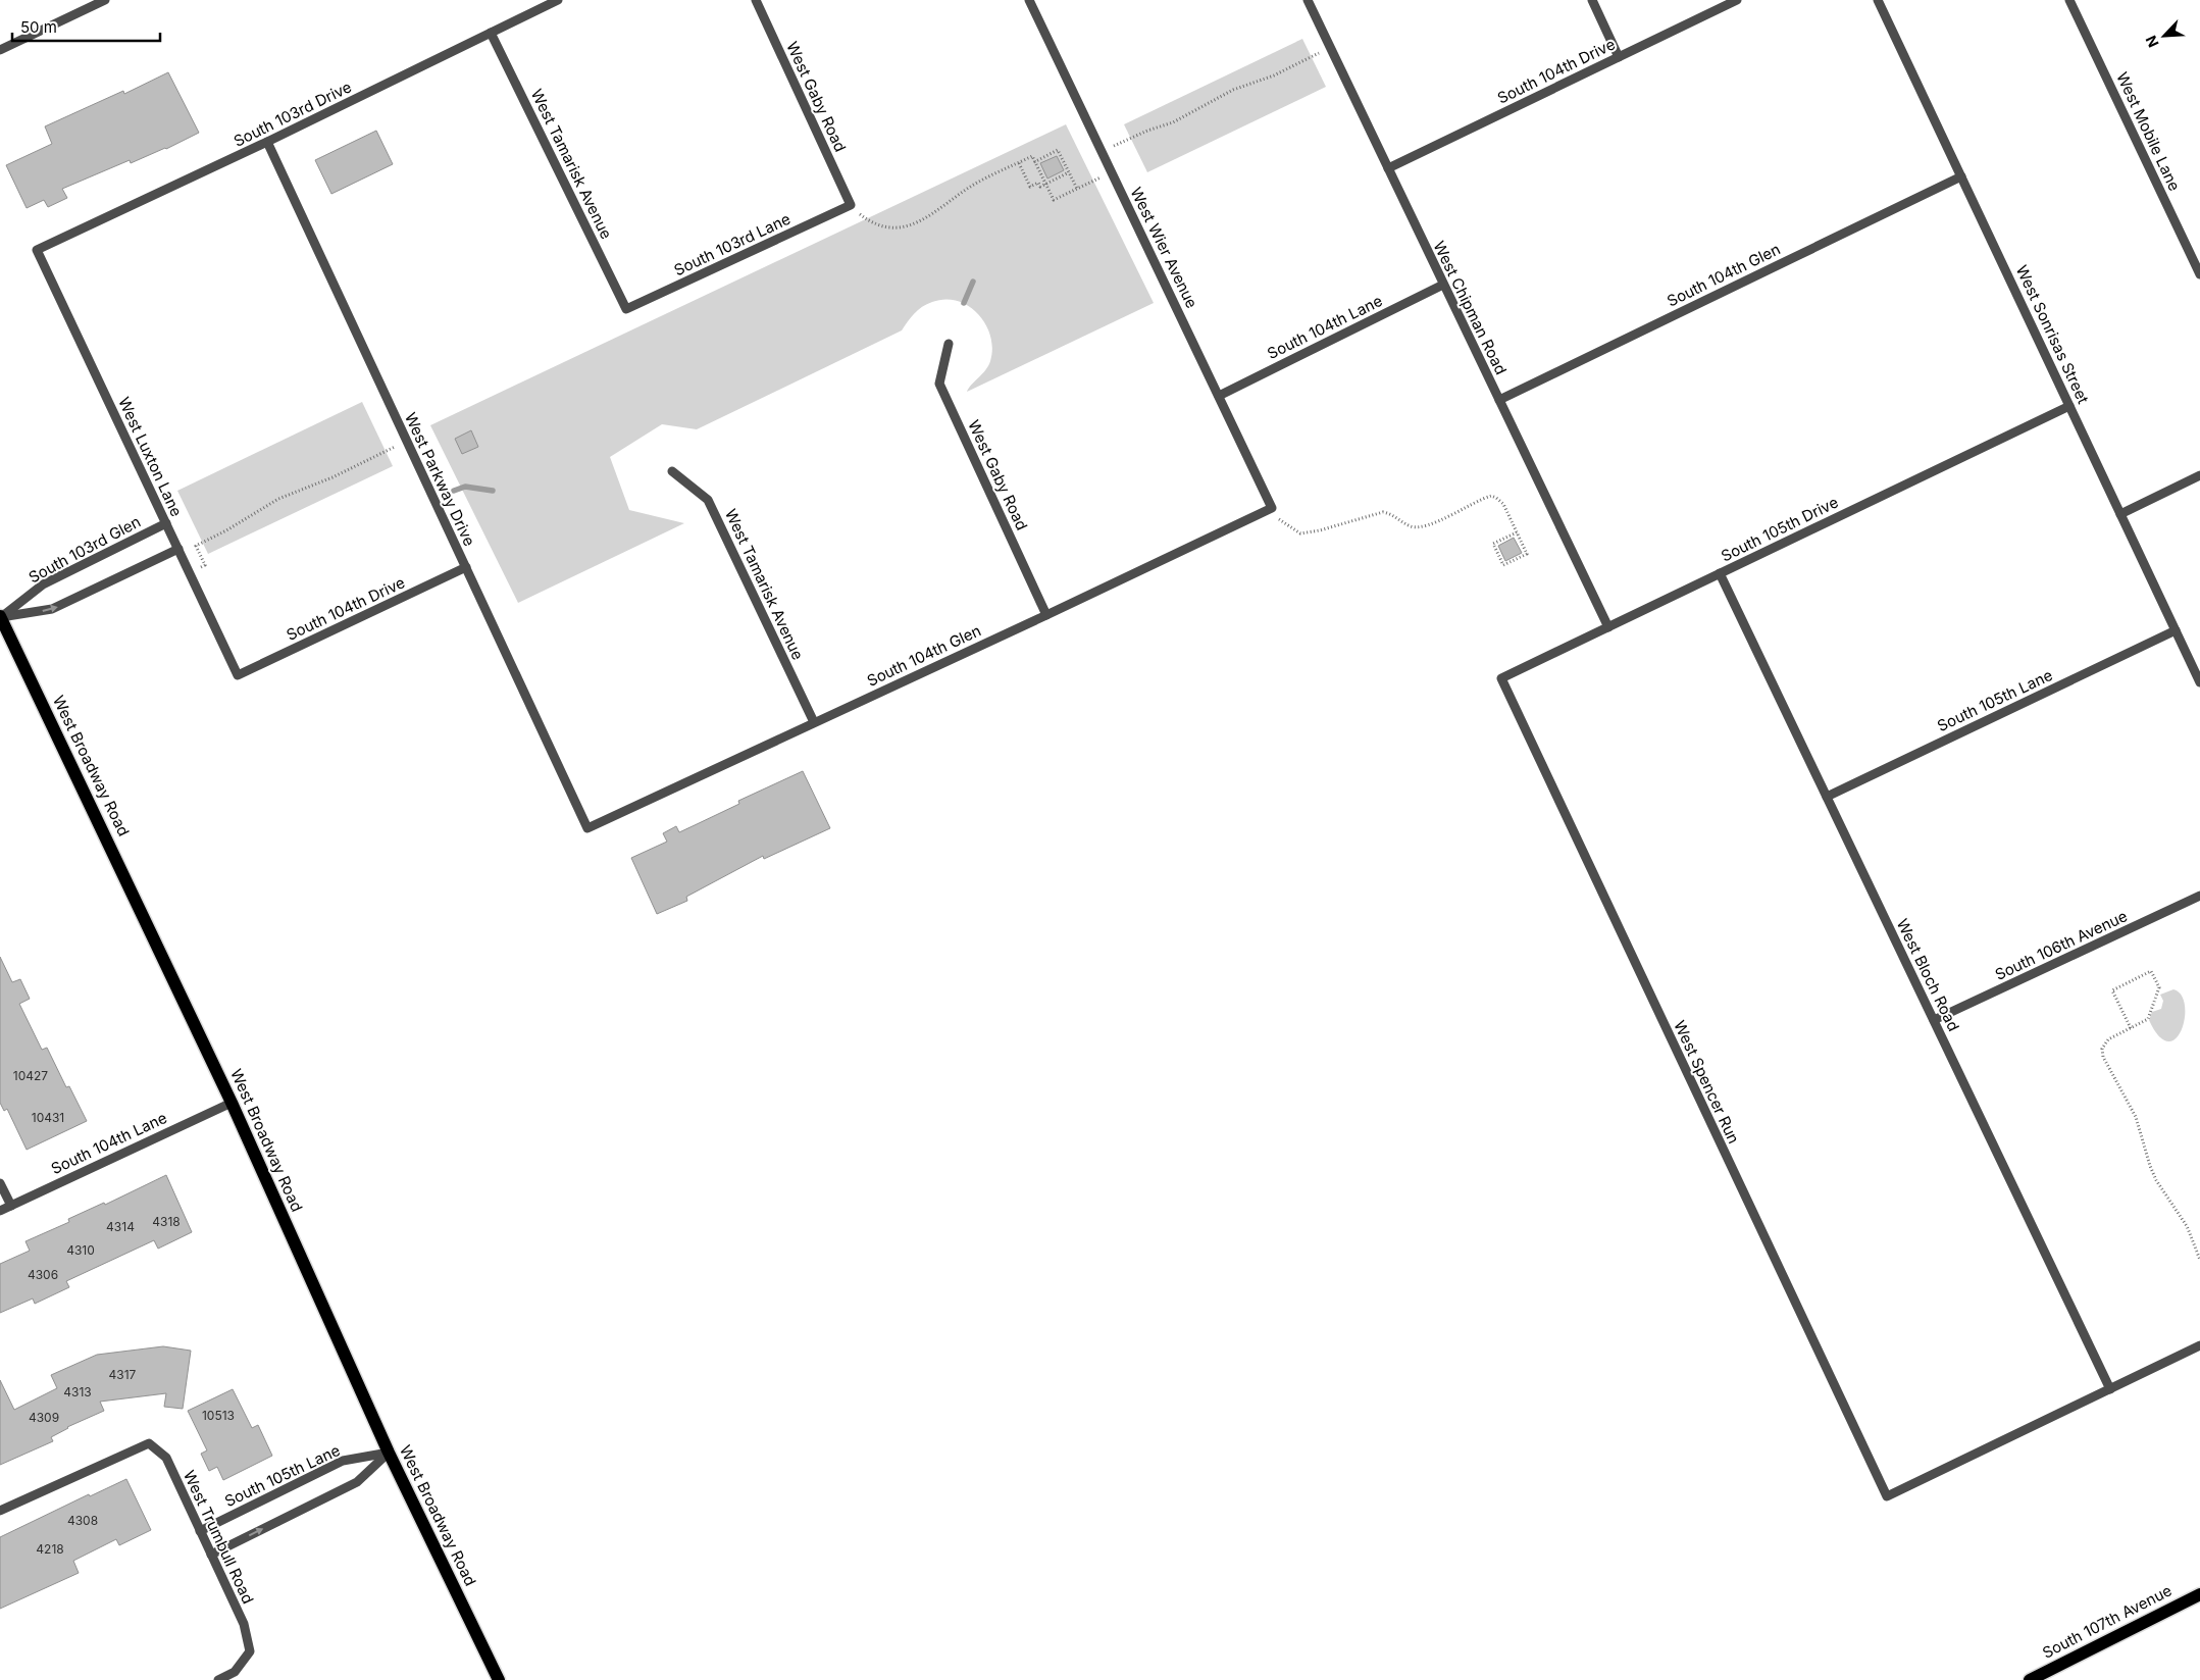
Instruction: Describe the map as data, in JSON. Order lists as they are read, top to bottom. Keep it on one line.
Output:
{"streets":{"main road":["West Broadway Road","South 107th Avenue"],"street":["South 104th Drive","West Gaby Road","South 103rd Drive","West Mobile Lane","West Tamarisk Avenue","South 103rd Lane","West Wier Avenue","South 104th Glen","West Chipman Road","South 104th Lane","West Sonrisas Street","West Luxton Lane","West Parkway Drive","South 105th Drive","South 103rd Glen","South 105th Lane","South 106th Avenue","West Bloch Road","West Spencer Run","West Trumbull Road"]},"crossings":[["South 104th Drive","West Chipman Road"],["South 104th Drive","West Luxton Lane"],["South 104th Drive","West Parkway Drive"],["West Gaby Road","South 103rd Lane"],["West Gaby Road","South 104th Glen"],["South 103rd Drive","West Tamarisk Avenue"],["South 103rd Drive","West Luxton Lane"],["South 103rd Drive","West Parkway Drive"],["West Tamarisk Avenue","South 103rd Lane"],["West Tamarisk Avenue","South 104th Glen"],["West Wier Avenue","South 104th Glen"],["West Wier Avenue","South 104th Lane"],["South 104th Glen","West Chipman Road"],["South 104th Glen","West Sonrisas Street"],["South 104th Glen","West Parkway Drive"],["West Chipman Road","South 104th Lane"],["West Chipman Road","South 105th Drive"],["South 104th Lane","West Broadway Road"],["West Sonrisas Street","South 105th Drive"],["West Sonrisas Street","South 105th Lane"],["West Luxton Lane","South 103rd Glen"],["South 105th Drive","West Bloch Road"],["South 105th Drive","West Spencer Run"],["South 103rd Glen","West Broadway Road"],["South 105th Lane","West Broadway Road"],["South 105th Lane","West Bloch Road"],["South 105th Lane","West Trumbull Road"],["South 106th Avenue","West Bloch Road"],["West Bloch Road","West Spencer Run"]],"house_numbers":["10427","10431","4318","4314","4310","4306","4317","4313","10513","4309","4308","4218"],"scale_bar":"50 m","north":"bottom left"}
